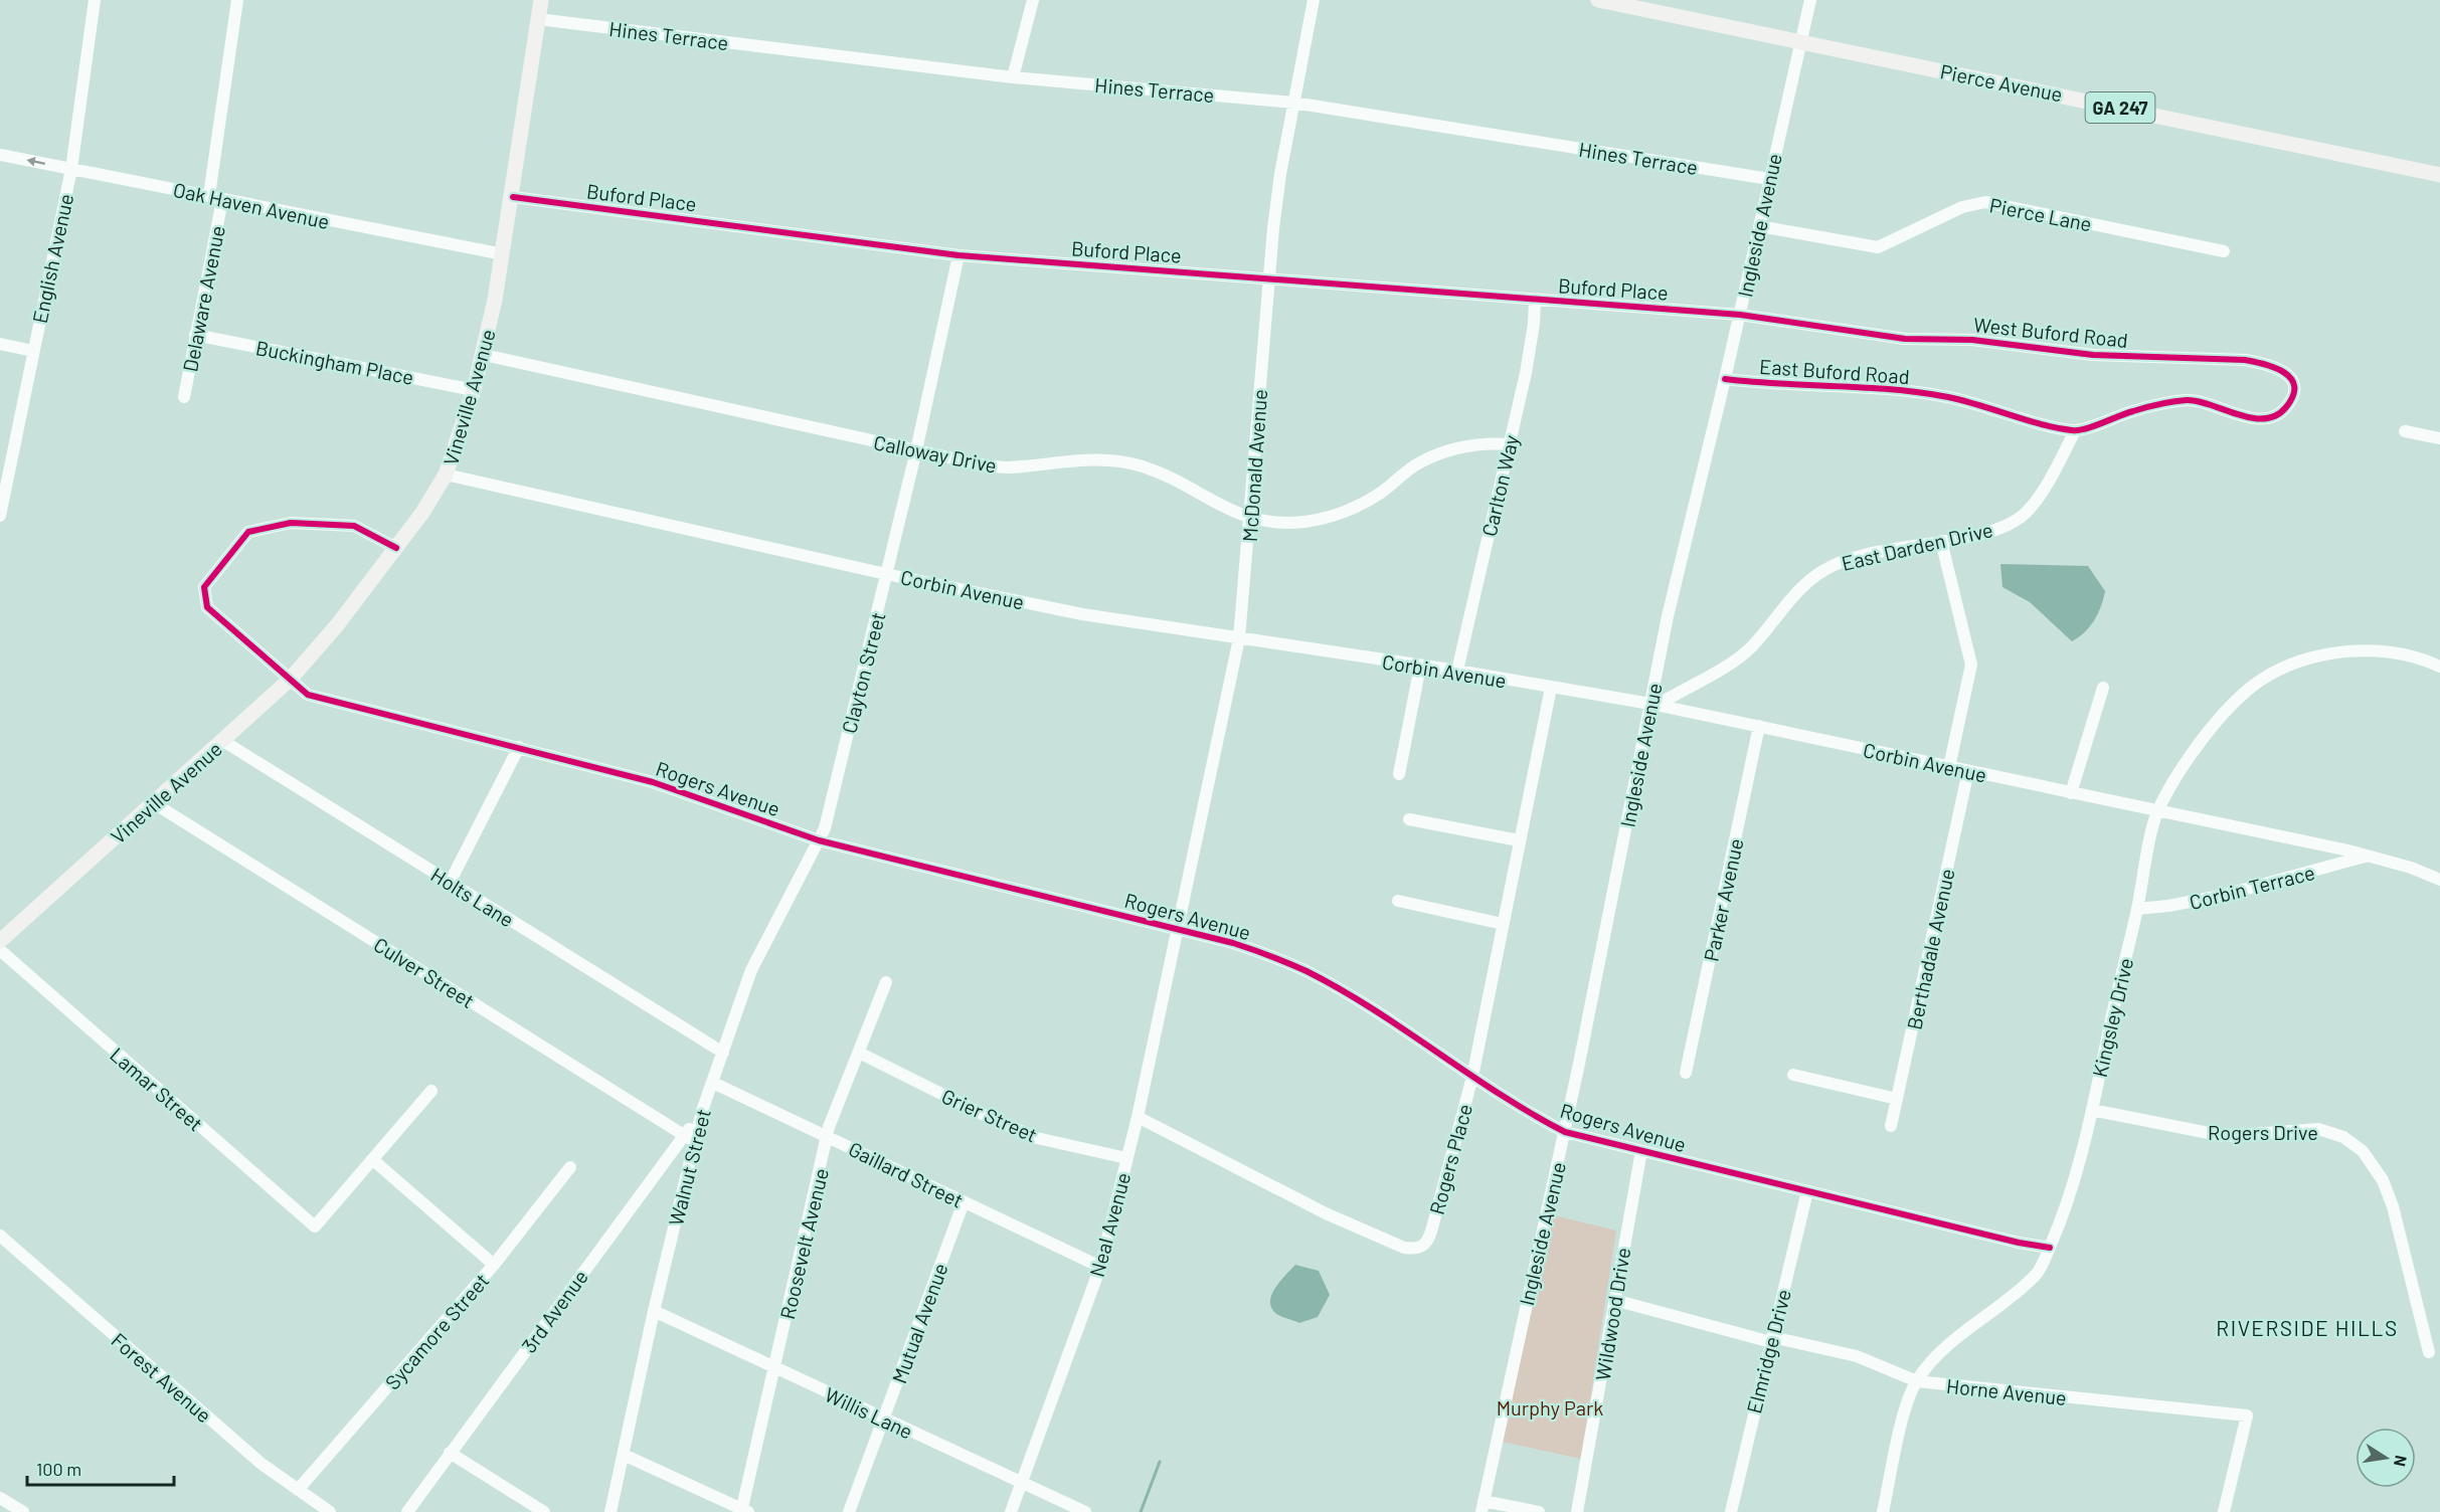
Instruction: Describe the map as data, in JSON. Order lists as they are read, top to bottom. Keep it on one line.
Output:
{"streets":{"main road":["Pierce Avenue","GA 247","Vineville Avenue"],"street":["Hines Terrace","Buford Place","Oak Haven Avenue","Pierce Lane","Ingleside Avenue","English Avenue","Delaware Avenue","West Buford Road","Buckingham Place","East Buford Road","Calloway Drive","McDonald Avenue","Carlton Way","East Darden Drive","Corbin Avenue","Clayton Street","Rogers Avenue","Corbin Terrace","Holts Lane","Parker Avenue","Berthadale Avenue","Culver Street","Kingsley Drive","Lamar Street","Grier Street","Rogers Drive","Rogers Place","Walnut Street","Gaillard Street","Neal Avenue","Roosevelt Avenue","3rd Avenue","Wildwood Drive","Mutual Avenue","Sycamore Street","Elmridge Drive","Forest Avenue","Horne Avenue","Willis Lane"]},"crossings":[["Hines Terrace","Ingleside Avenue"],["Hines Terrace","Vineville Avenue"],["Hines Terrace","McDonald Avenue"],["Pierce Avenue","Ingleside Avenue"],["Buford Place","Ingleside Avenue"],["Buford Place","West Buford Road"],["Buford Place","Vineville Avenue"],["Buford Place","McDonald Avenue"],["Buford Place","Carlton Way"],["Buford Place","Clayton Street"],["Oak Haven Avenue","English Avenue"],["Oak Haven Avenue","Delaware Avenue"],["Oak Haven Avenue","Vineville Avenue"],["Pierce Lane","Ingleside Avenue"],["Ingleside Avenue","West Buford Road"],["Ingleside Avenue","East Buford Road"],["Ingleside Avenue","East Darden Drive"],["Ingleside Avenue","Corbin Avenue"],["Ingleside Avenue","Rogers Avenue"],["Delaware Avenue","Buckingham Place"],["West Buford Road","East Buford Road"],["West Buford Road","East Darden Drive"],["Buckingham Place","Vineville Avenue"],["East Buford Road","East Darden Drive"],["Vineville Avenue","Calloway Drive"],["Vineville Avenue","Corbin Avenue"],["Vineville Avenue","Rogers Avenue"],["Vineville Avenue","Holts Lane"],["Vineville Avenue","Culver Street"],["Calloway Drive","McDonald Avenue"],["Calloway Drive","Carlton Way"],["Calloway Drive","Clayton Street"],["McDonald Avenue","Corbin Avenue"],["McDonald Avenue","Rogers Avenue"],["McDonald Avenue","Neal Avenue"],["Carlton Way","Corbin Avenue"],["East Darden Drive","Corbin Avenue"],["Corbin Avenue","Clayton Street"],["Corbin Avenue","Corbin Terrace"],["Corbin Avenue","Parker Avenue"],["Corbin Avenue","Berthadale Avenue"],["Corbin Avenue","Kingsley Drive"],["Corbin Avenue","Rogers Place"],["Clayton Street","Rogers Avenue"],["Clayton Street","Walnut Street"],["Rogers Avenue","Kingsley Drive"],["Rogers Avenue","Rogers Place"],["Rogers Avenue","Walnut Street"],["Rogers Avenue","Neal Avenue"],["Rogers Avenue","Wildwood Drive"],["Rogers Avenue","Elmridge Drive"],["Corbin Terrace","Kingsley Drive"],["Holts Lane","Walnut Street"],["Culver Street","Walnut Street"],["Culver Street","3rd Avenue"],["Kingsley Drive","Rogers Drive"],["Kingsley Drive","Horne Avenue"],["Grier Street","Neal Avenue"],["Grier Street","Roosevelt Avenue"],["Rogers Place","Neal Avenue"],["Walnut Street","Gaillard Street"],["Walnut Street","3rd Avenue"],["Walnut Street","Willis Lane"],["Gaillard Street","Neal Avenue"],["Gaillard Street","Roosevelt Avenue"],["Gaillard Street","Mutual Avenue"],["Neal Avenue","Willis Lane"],["Roosevelt Avenue","Willis Lane"],["Wildwood Drive","Horne Avenue"],["Mutual Avenue","Willis Lane"],["Sycamore Street","Forest Avenue"],["Elmridge Drive","Horne Avenue"]],"districts":["RIVERSIDE HILLS"],"parks":["Murphy Park"],"scale_bar":"100 m","north":"right"}
